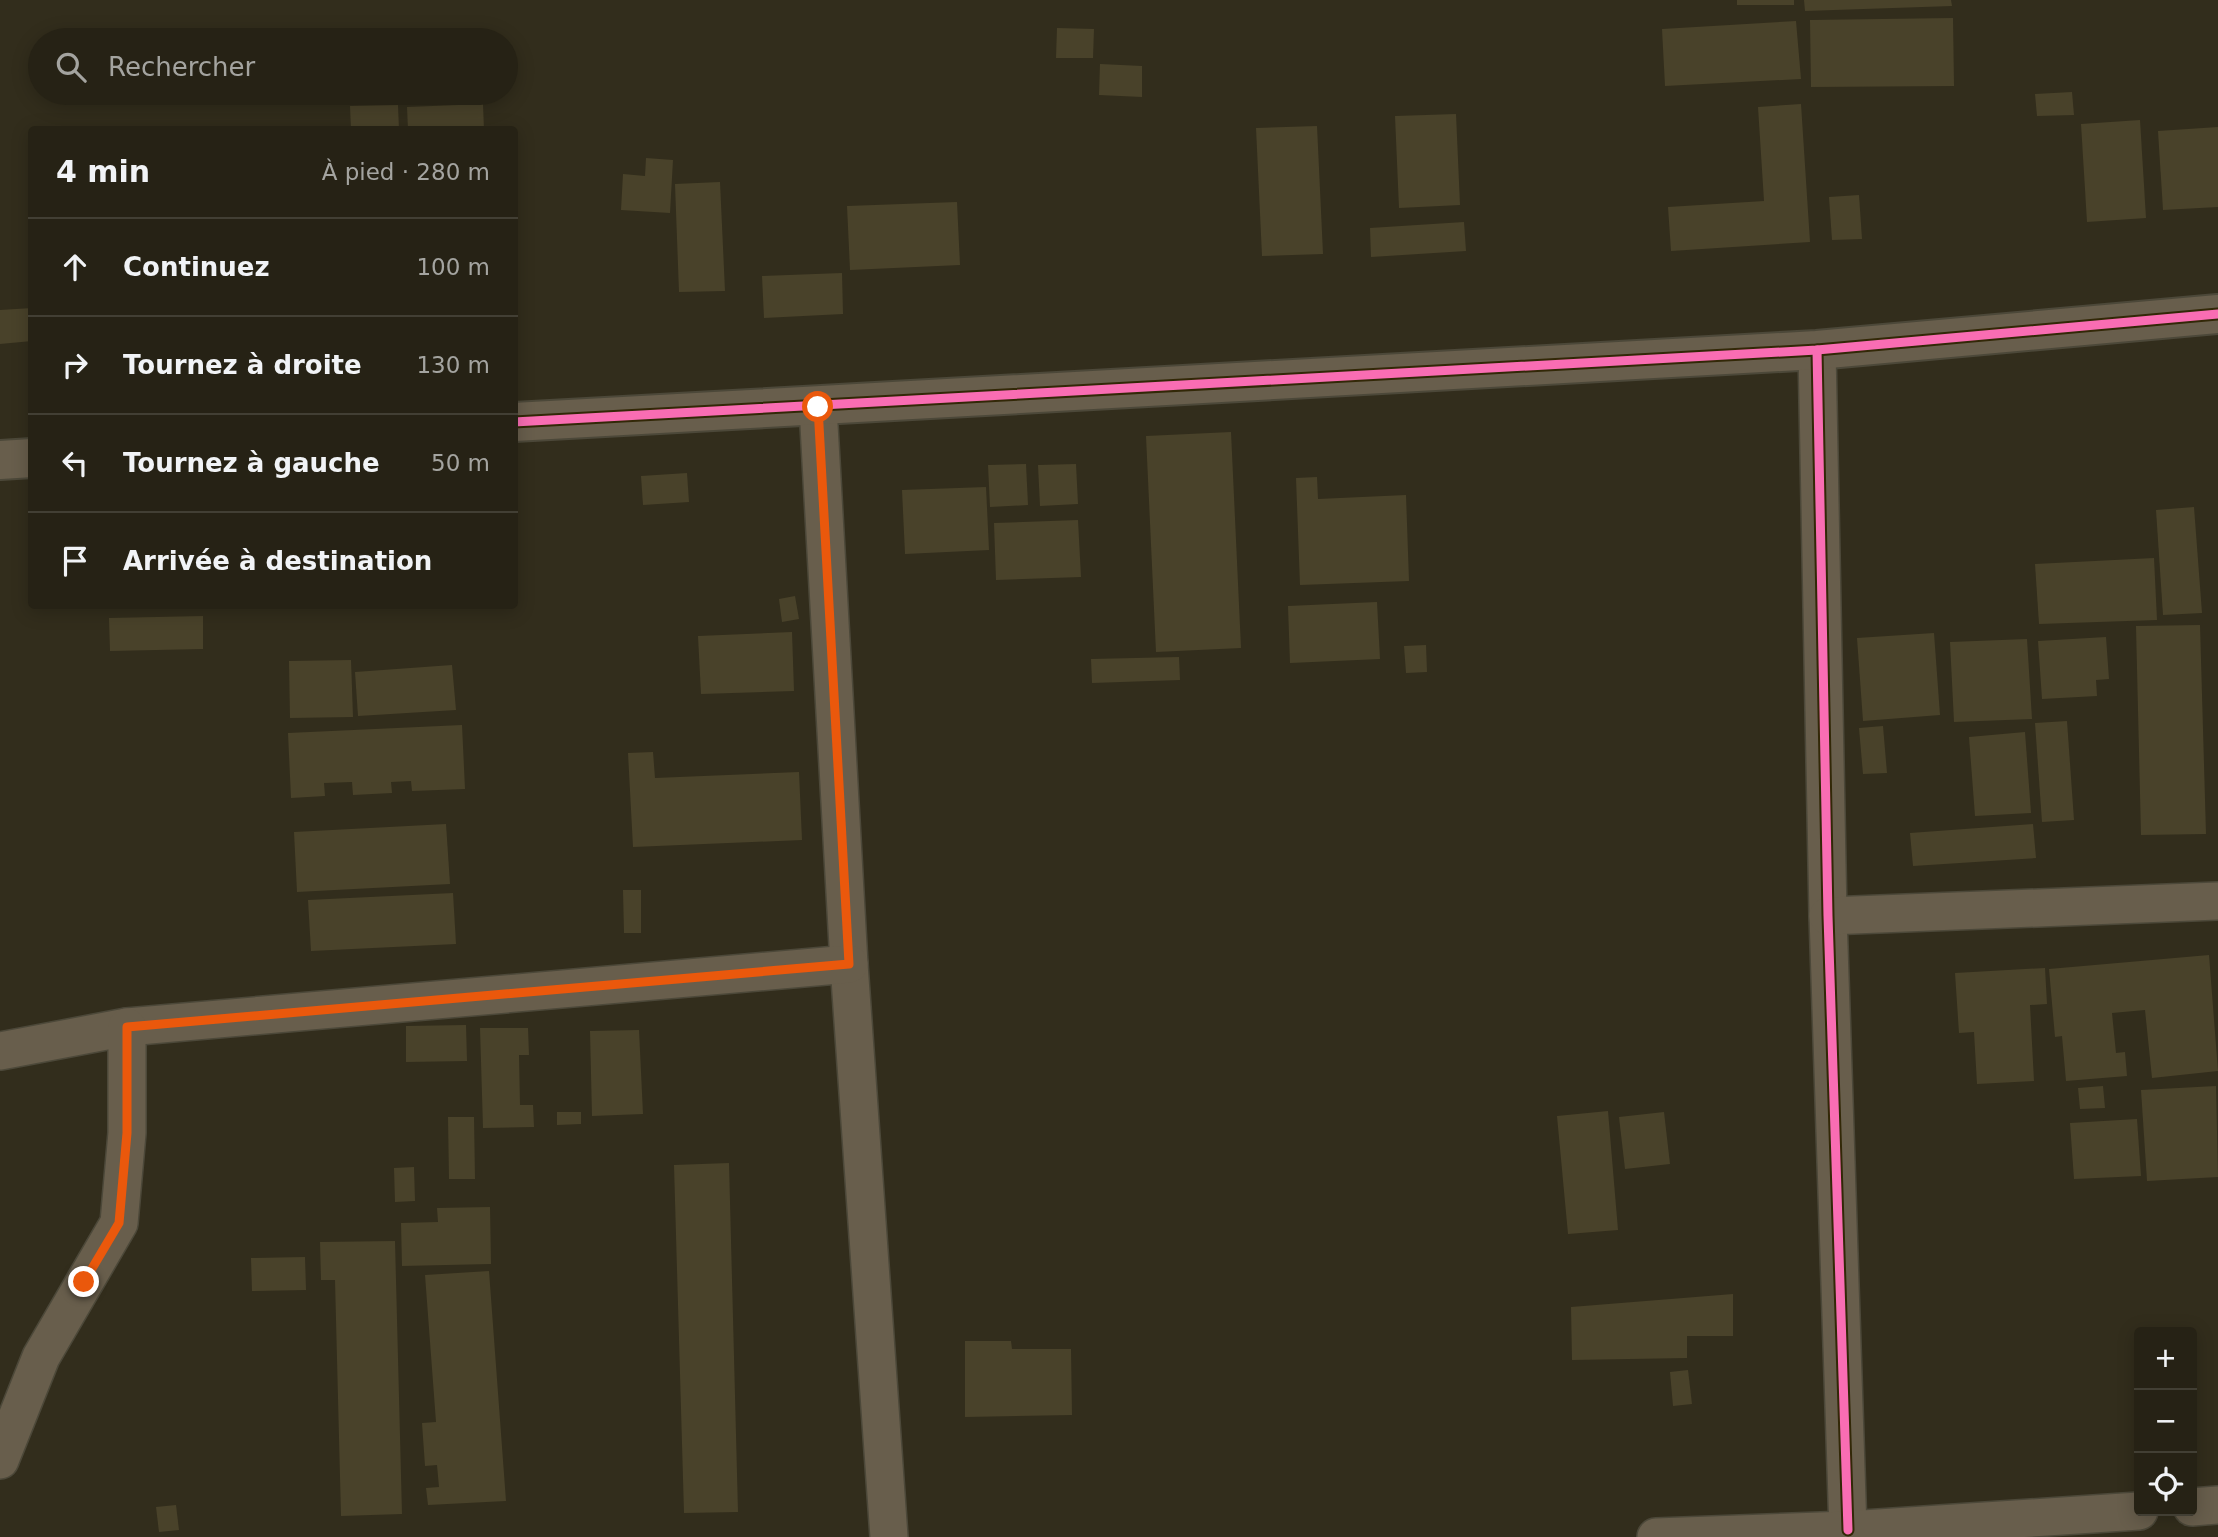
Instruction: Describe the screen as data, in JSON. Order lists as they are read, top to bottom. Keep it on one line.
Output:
{"page":{"search":"Rechercher","heading":["4 min","À pied · 280 m"],"list":[["Continuez","100 m"],["Tournez à droite","130 m"],["Tournez à gauche","50 m"],"Arrivée à destination"],"map_buttons":["+","−"]}}
